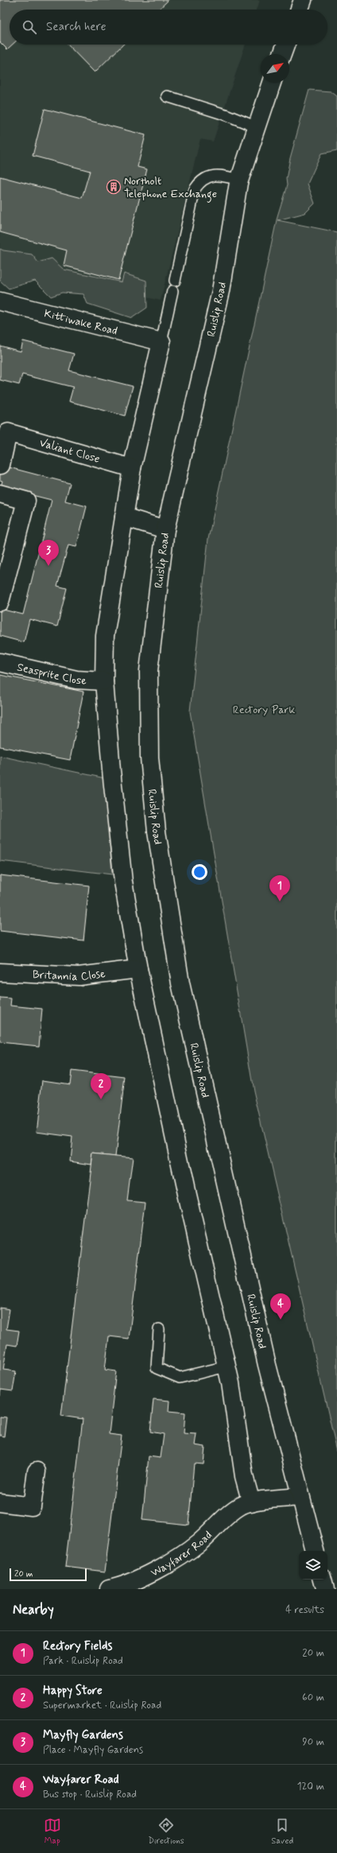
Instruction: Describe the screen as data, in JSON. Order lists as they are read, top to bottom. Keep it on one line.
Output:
{"streets":{"street":["Ruislip Road","Kittiwake Road","Valiant Close","Seasprite Close","Britannia Close","Wayfarer Road"]},"crossings":[["Ruislip Road","Wayfarer Road"]],"parks":["Rectory Park"],"places":{"building":["Northolt Telephone Exchange"]},"scale_bar":"20 m","north":"top right","page":{"search":"Search here","pins":["3","1","2","4"],"scale":"20 m","heading":["Nearby","4 results"],"list":[{"mark":"1","name":"Rectory Fields","note":"Park · Ruislip Road","value":"20 m"},{"mark":"2","name":"Happy Store","note":"Supermarket · Ruislip Road","value":"60 m"},{"mark":"3","name":"Mayfly Gardens","note":"Place · Mayfly Gardens","value":"90 m"},{"mark":"4","name":"Wayfarer Road","note":"Bus stop · Ruislip Road","value":"120 m"}],"nav":["Map","Directions","Saved"]}}
